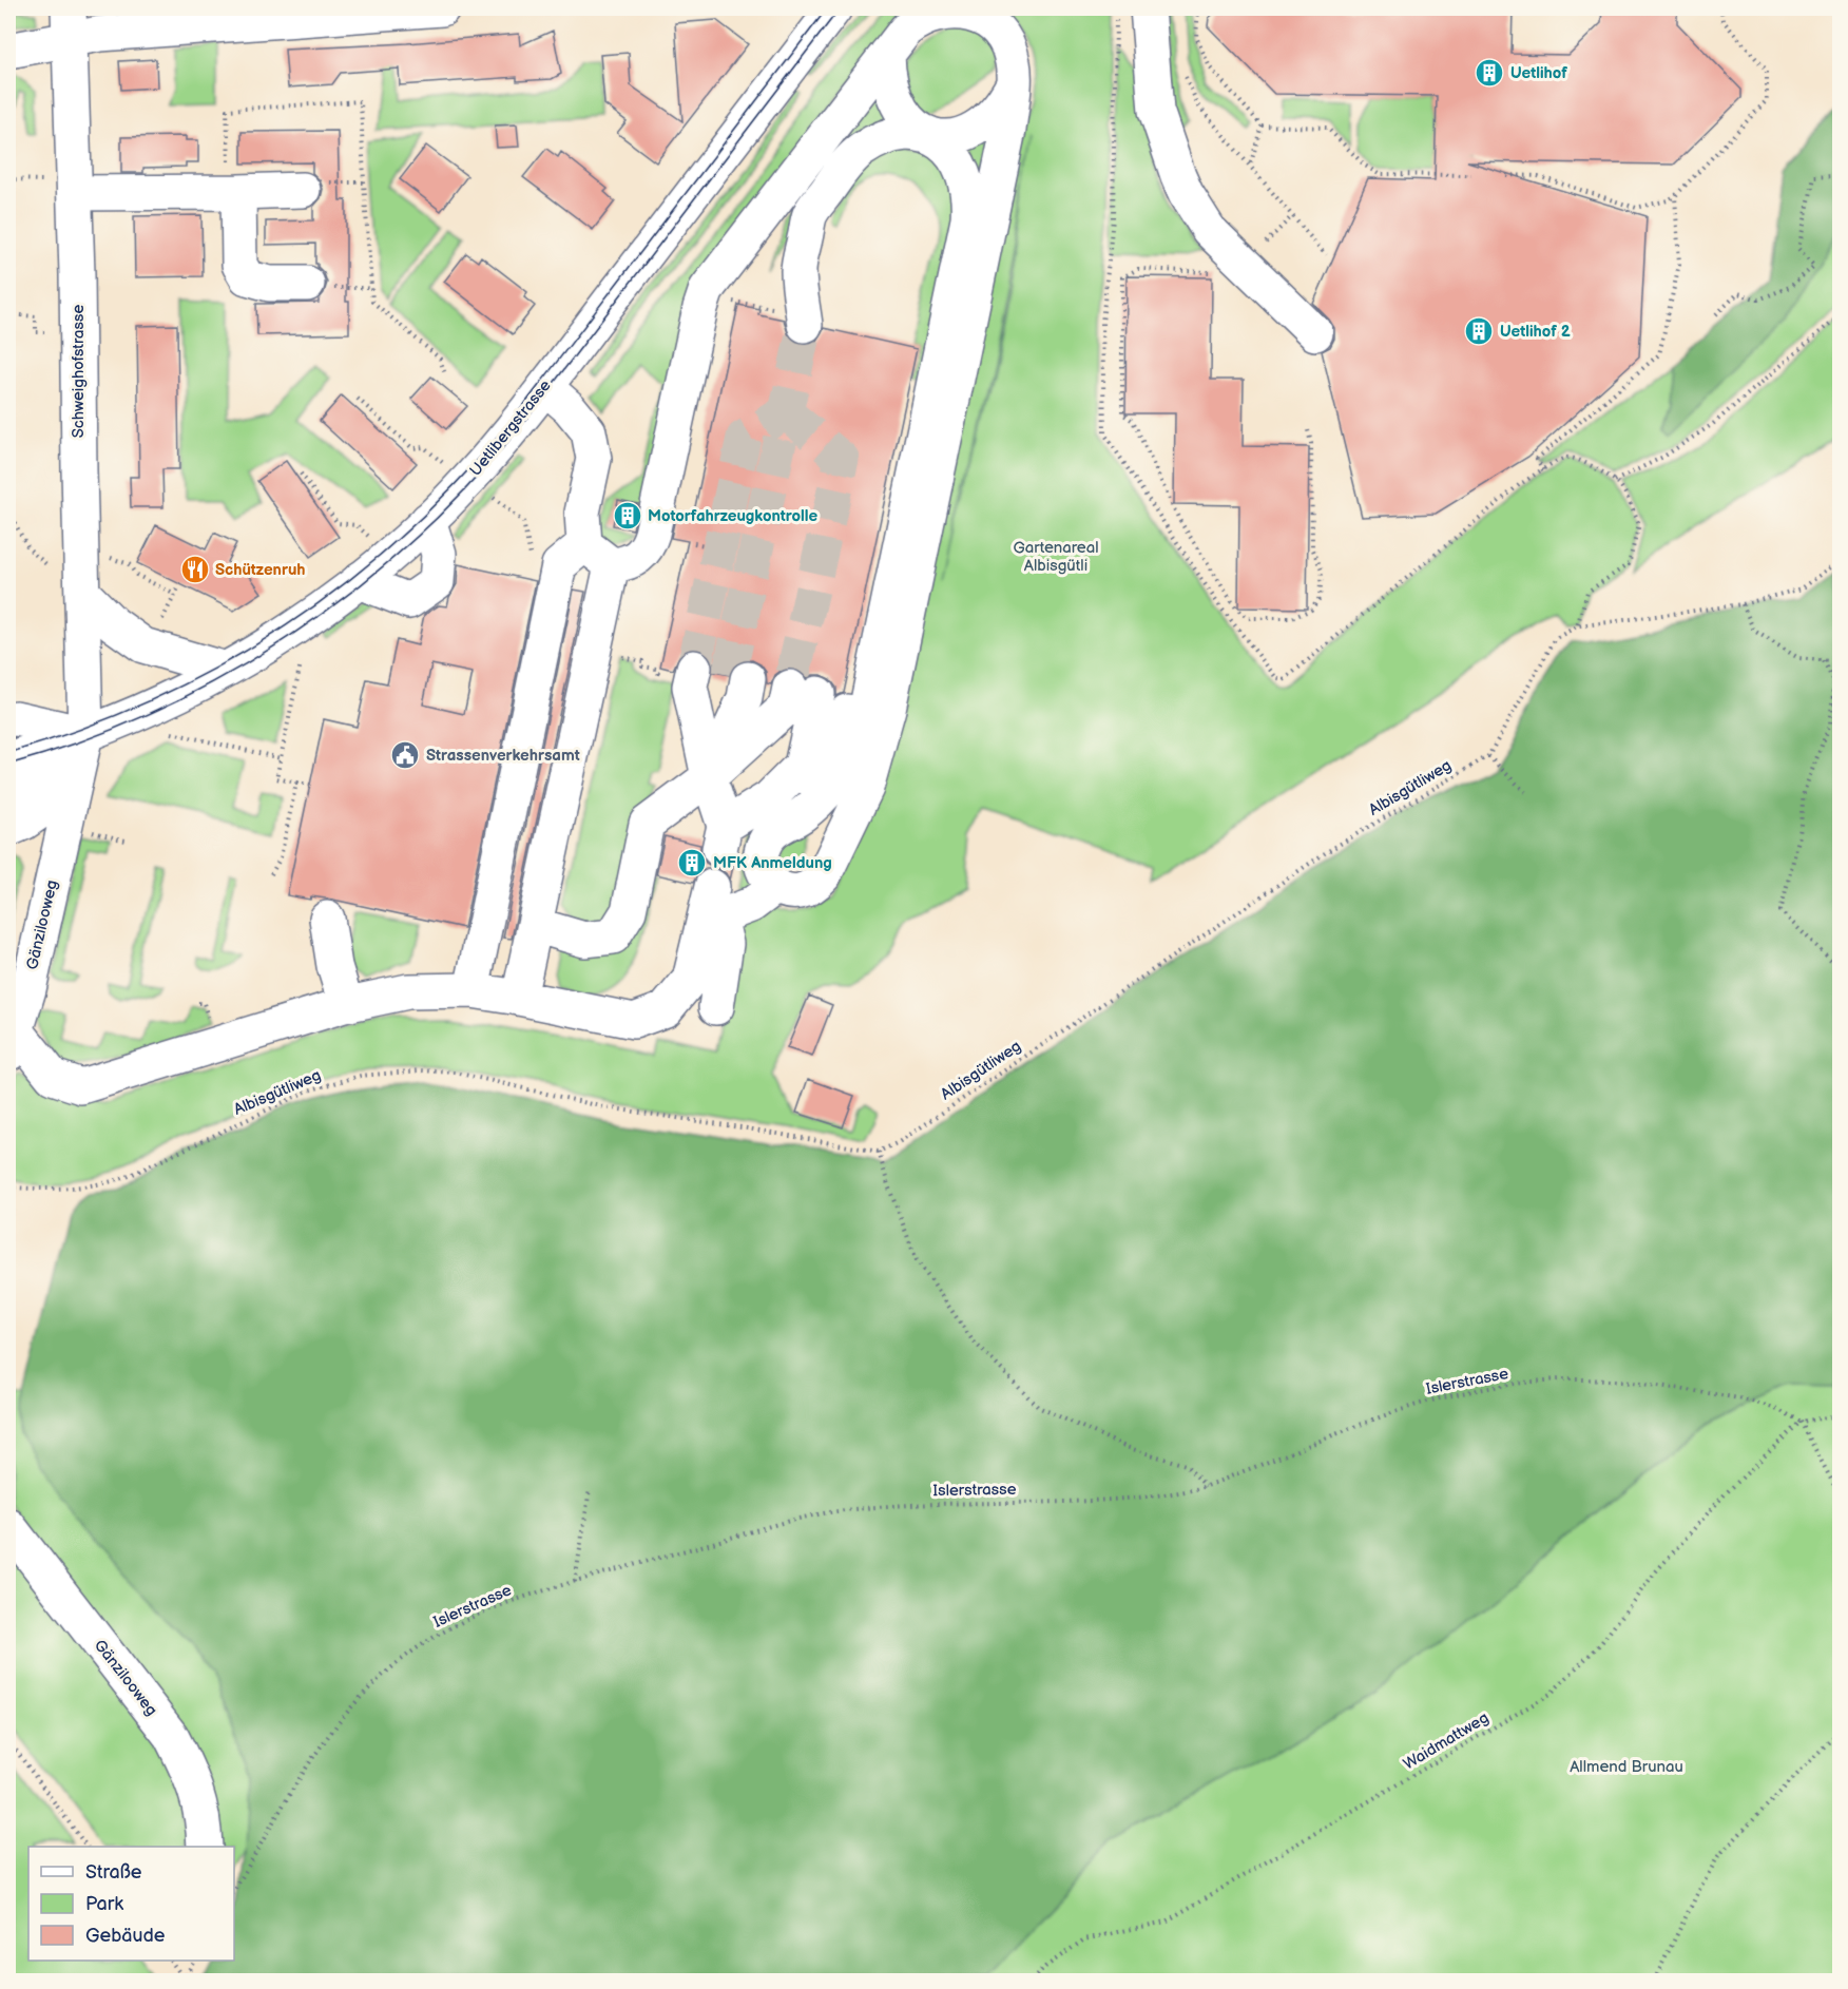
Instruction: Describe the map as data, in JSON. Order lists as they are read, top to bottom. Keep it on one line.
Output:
{"streets":{"main road":["Schweighofstrasse","Uetlibergstrasse","Gänzilooweg"],"path":["Albisgütliweg","Islerstrasse","Waidmattweg"]},"crossings":[["Schweighofstrasse","Uetlibergstrasse"],["Islerstrasse","Waidmattweg"]],"parks":["Gartenareal Albisgütli","Allmend Brunau"],"places":{"building":["Uetlihof","Uetlihof 2","Motorfahrzeugkontrolle","MFK Anmeldung"],"restaurant":["Schützenruh"],"public building":["Strassenverkehrsamt"]},"legend":["Straße","Park","Gebäude"]}
